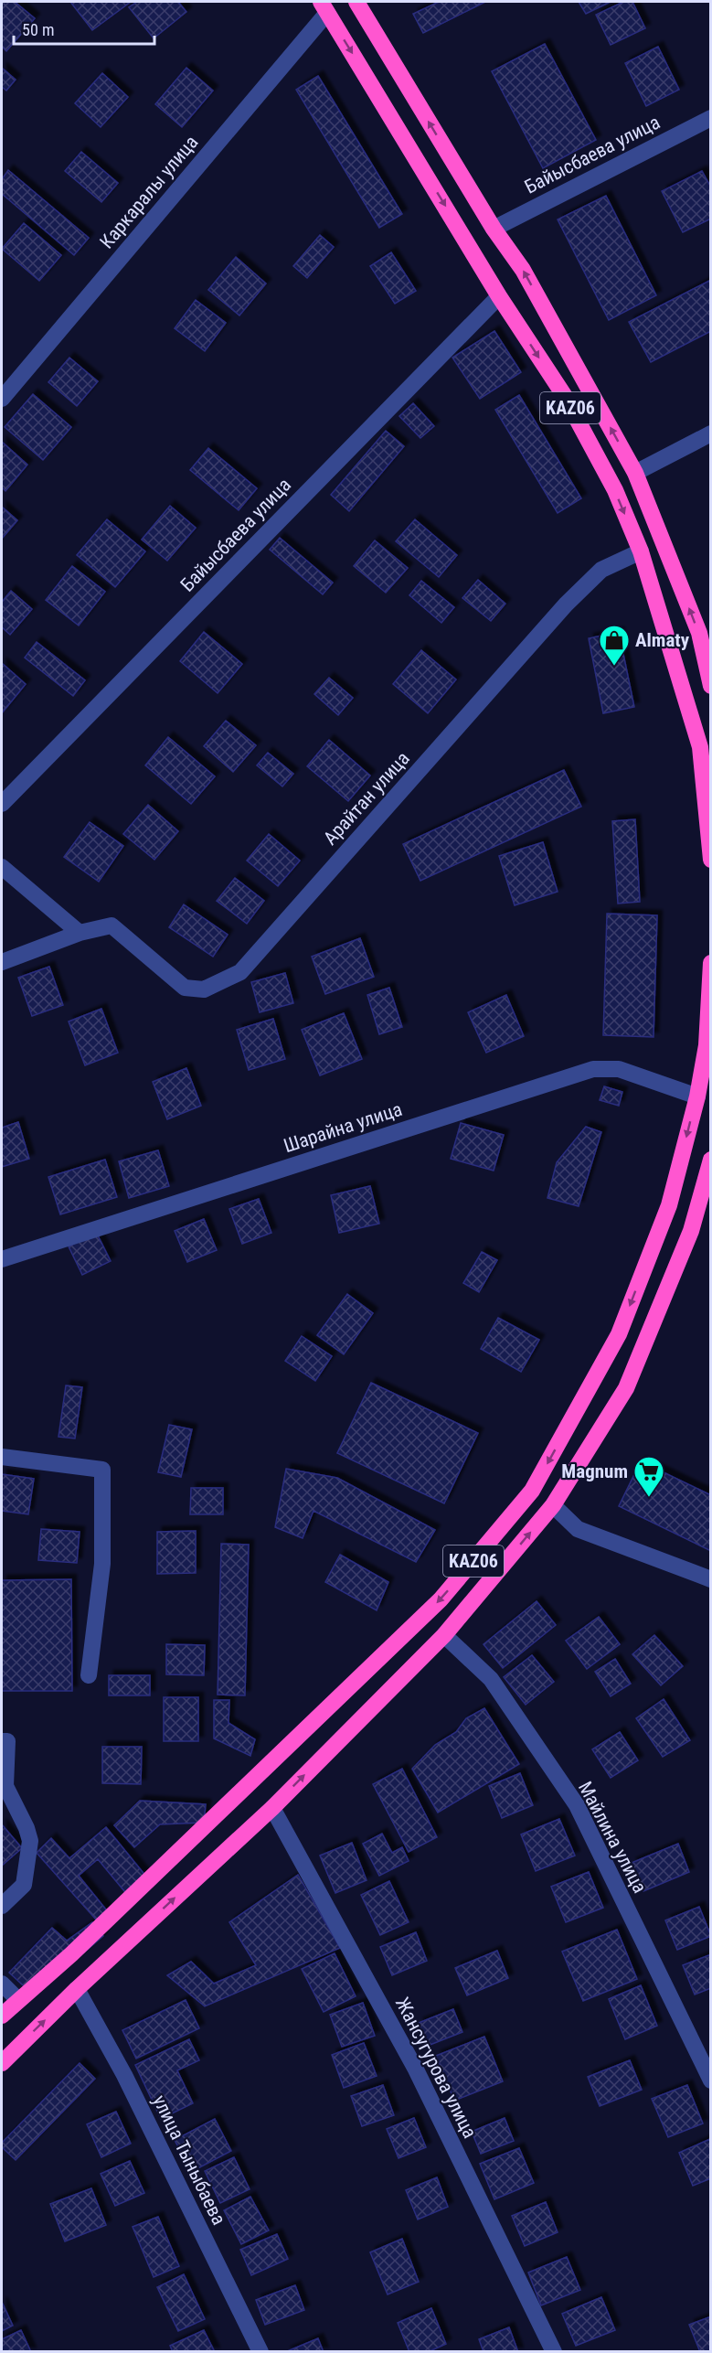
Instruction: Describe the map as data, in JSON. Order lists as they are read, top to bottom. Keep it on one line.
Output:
{"streets":{"highway":["KАZ06"],"street":["Байысбаева улица","Каркаралы улица","Арайтан улица","Шарайна улица","Майлина улица","Жансугурова улица","улица Тыныбаева"]},"crossings":[["Байысбаева улица","KАZ06"],["Каркаралы улица","KАZ06"],["KАZ06","Арайтан улица"],["KАZ06","Шарайна улица"],["KАZ06","Майлина улица"],["KАZ06","Жансугурова улица"],["KАZ06","улица Тыныбаева"]],"places":{"shop":["Almaty"],"supermarket":["Magnum"]},"scale_bar":"50 m"}
